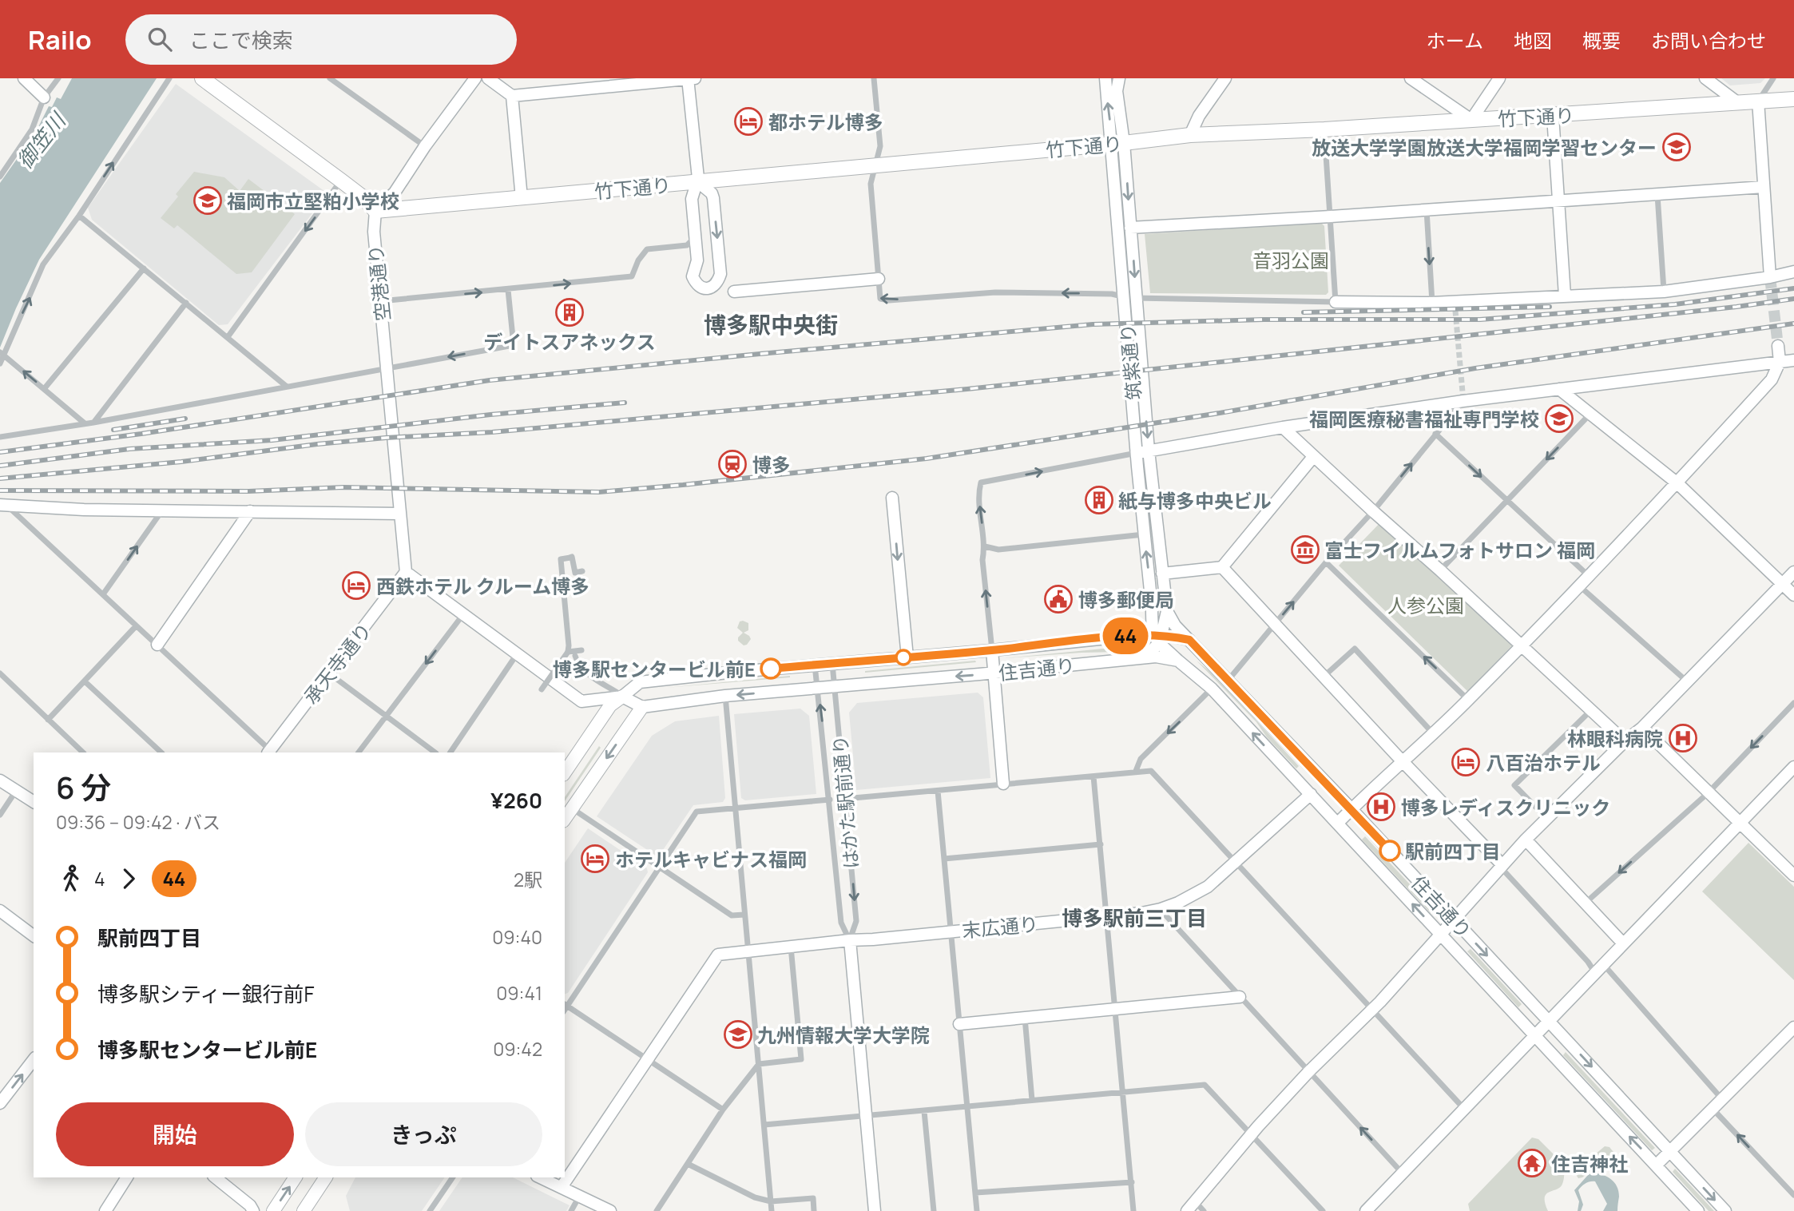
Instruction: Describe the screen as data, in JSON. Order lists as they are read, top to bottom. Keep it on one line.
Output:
{"streets":{"highway":["竹下通り"],"street":["空港通り","筑紫通り","承天寺通り","住吉通り","はかた駅前通り","末広通り"]},"crossings":[["竹下通り","空港通り"],["竹下通り","筑紫通り"],["空港通り","承天寺通り"],["筑紫通り","住吉通り"],["住吉通り","はかた駅前通り"],["住吉通り","末広通り"],["はかた駅前通り","末広通り"]],"districts":["博多駅中央街","博多駅前三丁目"],"water":["御笠川"],"parks":["音羽公園","人参公園"],"places":{"hotel":["都ホテル博多","西鉄ホテル クルーム博多","八百治ホテル","ホテルキャビナス福岡"],"school or university":["放送大学学園放送大学福岡学習センター","福岡市立堅粕小学校","福岡医療秘書福祉専門学校","九州情報大学大学院"],"building":["デイトスアネックス","紙与博多中央ビル"],"station":["博多"],"museum":["富士フイルムフォトサロン 福岡"],"public building":["博多郵便局"],"other":["博多駅センタービル前E","駅前四丁目"],"hospital":["林眼科病院","博多レディスクリニック"],"temple":["住吉神社"]},"lines":["bus line 44"],"page":{"header":"Railo","search":"ここで検索","nav":["ホーム","地図","概要","お問い合わせ"],"on_map":"44","heading":["6 分","09:36 – 09:42 · バス","¥260"],"legs":["4","44","2駅"],"list":[{"name":"駅前四丁目","value":"09:40"},{"name":"博多駅シティー銀行前F","value":"09:41"},{"name":"博多駅センタービル前E","value":"09:42"}],"buttons":["開始","きっぷ"]}}
